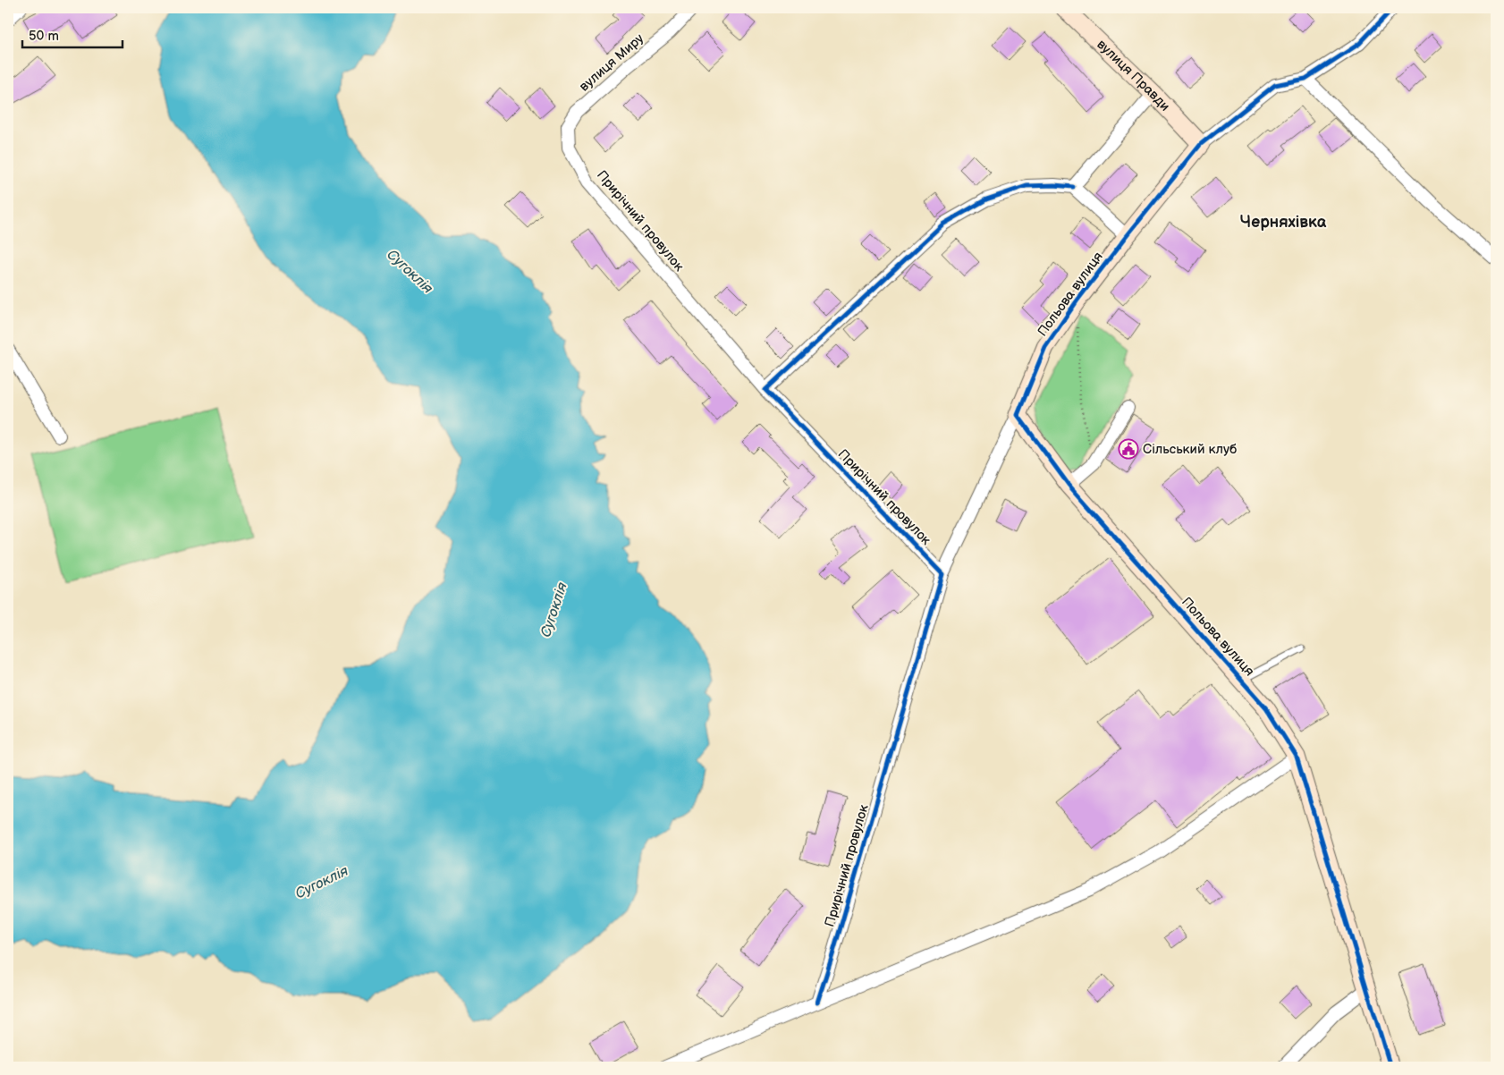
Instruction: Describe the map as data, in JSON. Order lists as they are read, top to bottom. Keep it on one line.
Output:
{"streets":{"street":["вулиця Миру","вулиця Правди","Прирічний провулок","Польова вулиця"]},"crossings":[["вулиця Миру","Прирічний провулок"],["вулиця Правди","Польова вулиця"]],"districts":["Черняхівка"],"water":["Сугоклія"],"places":{"public building":["Сільський клуб"]},"scale_bar":"50 m"}
